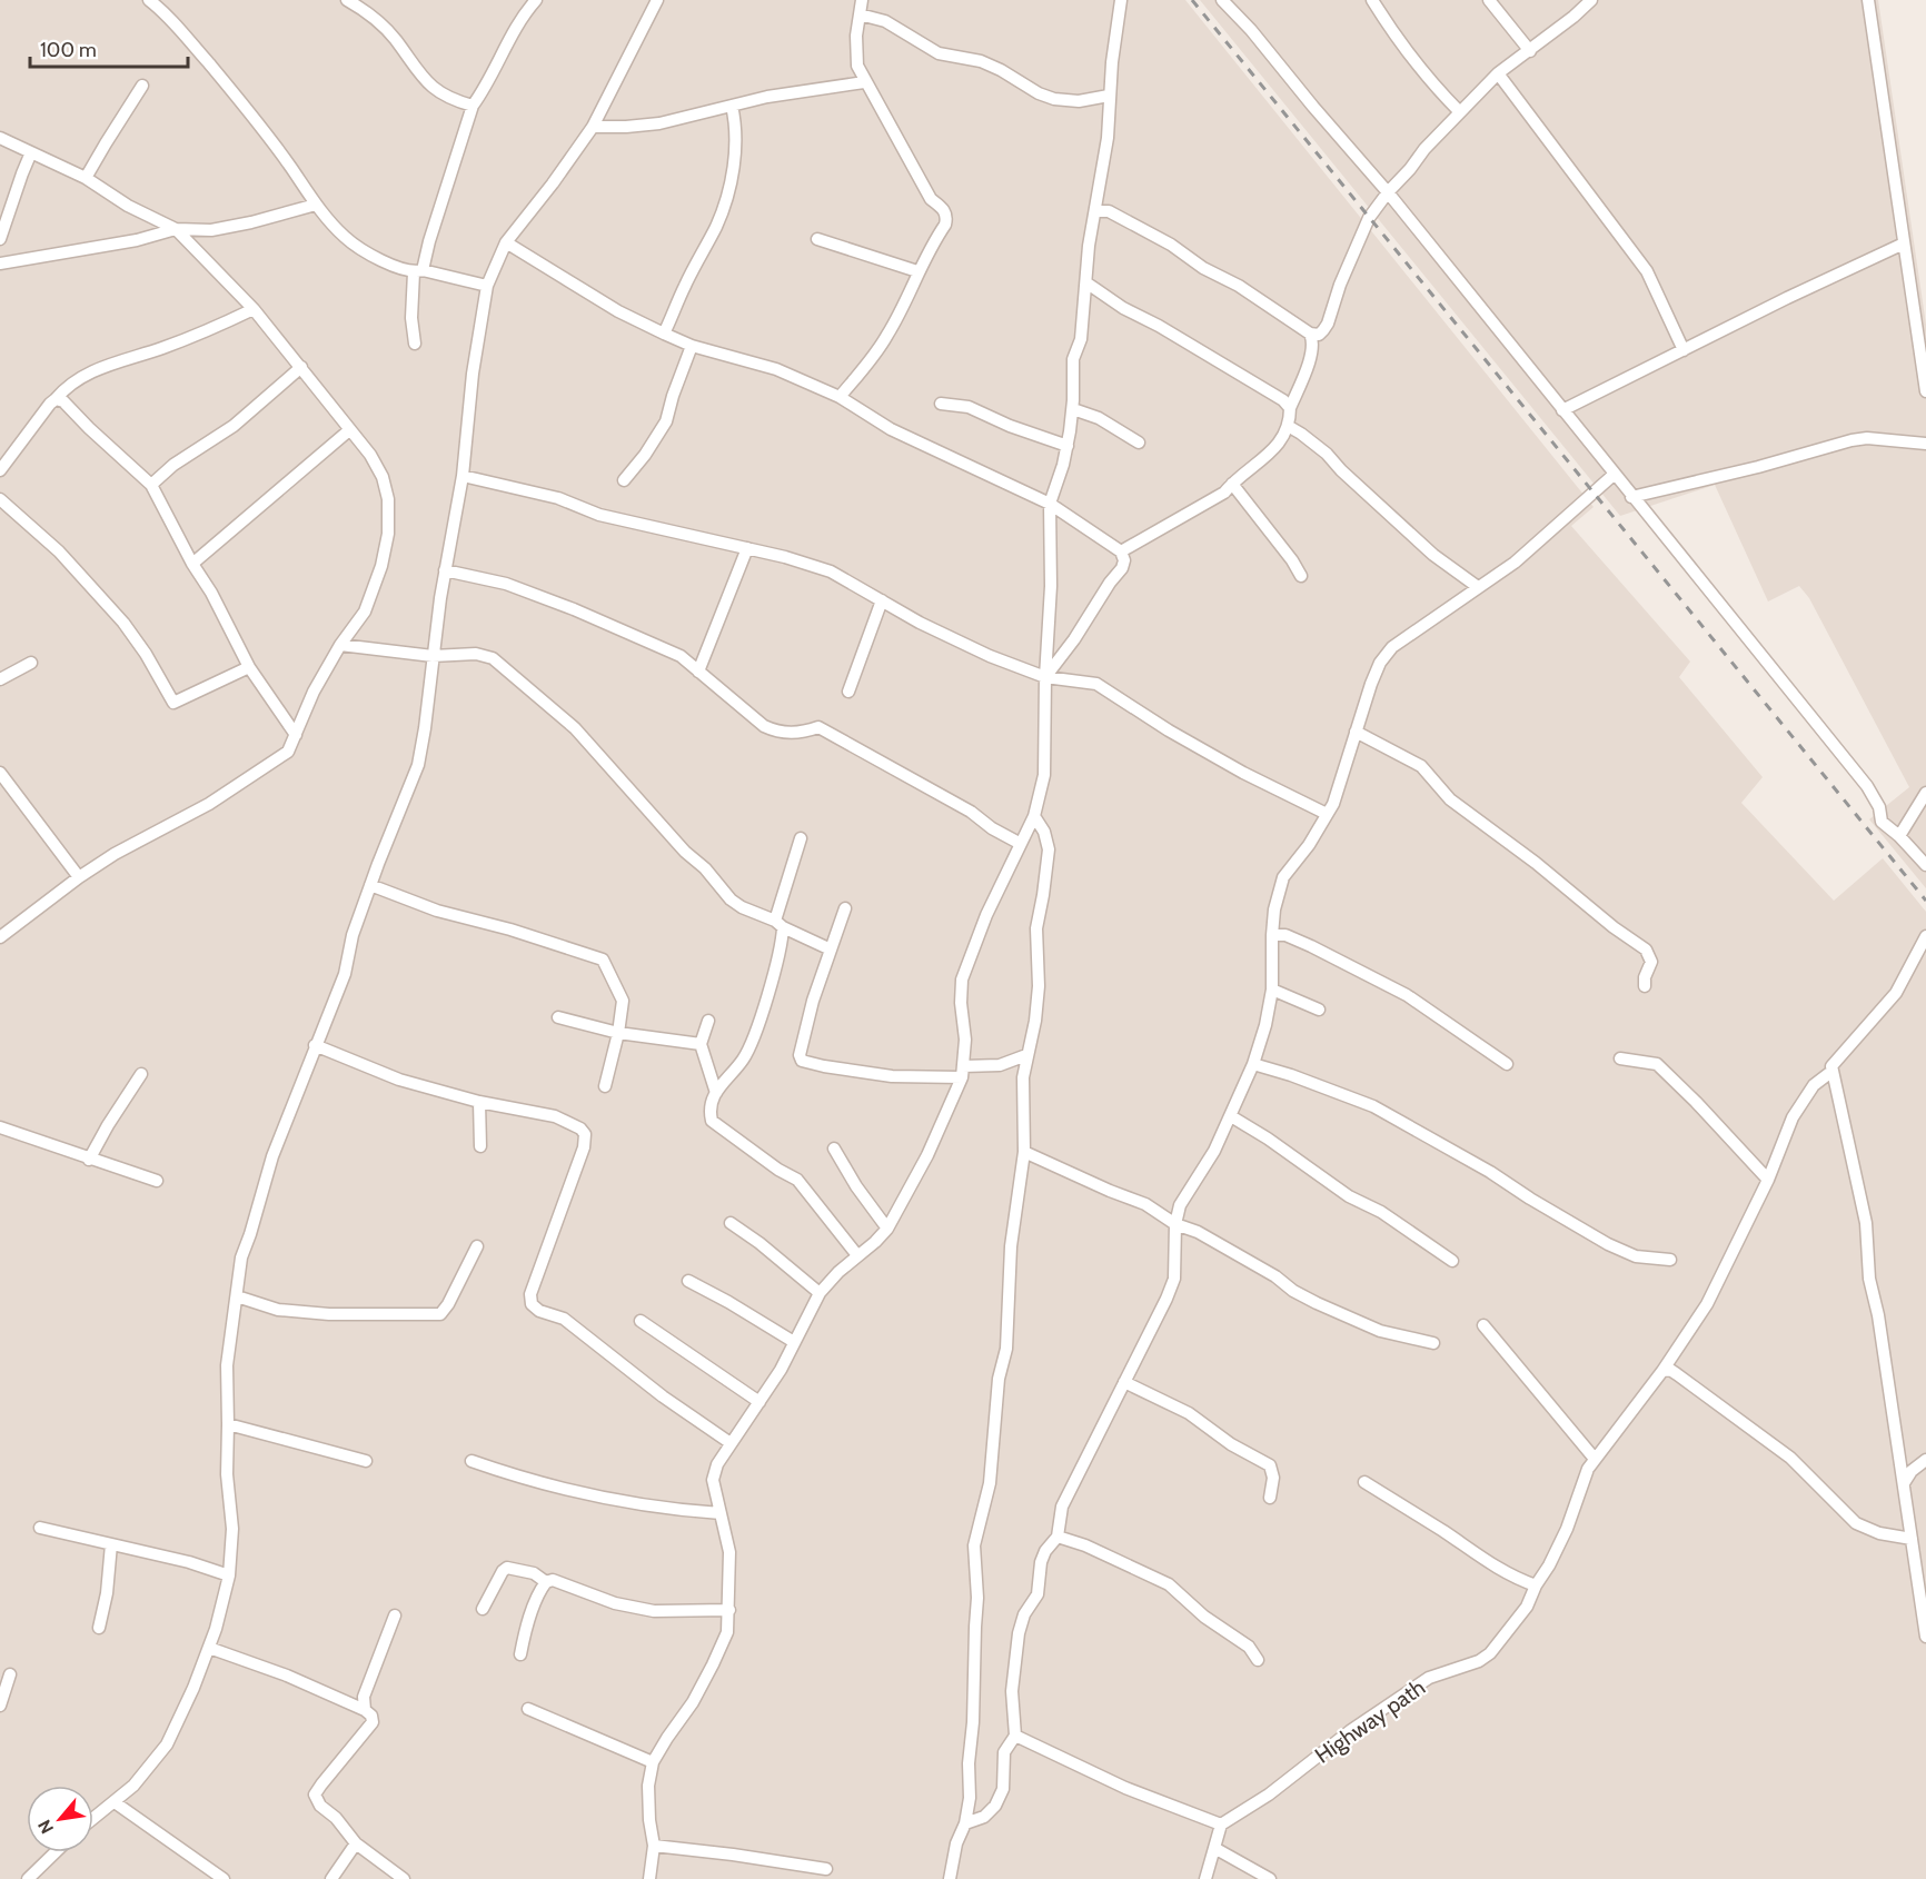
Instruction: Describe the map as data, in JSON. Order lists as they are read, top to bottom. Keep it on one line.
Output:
{"streets":{"street":["Highway path"]},"scale_bar":"100 m","north":"bottom left"}
